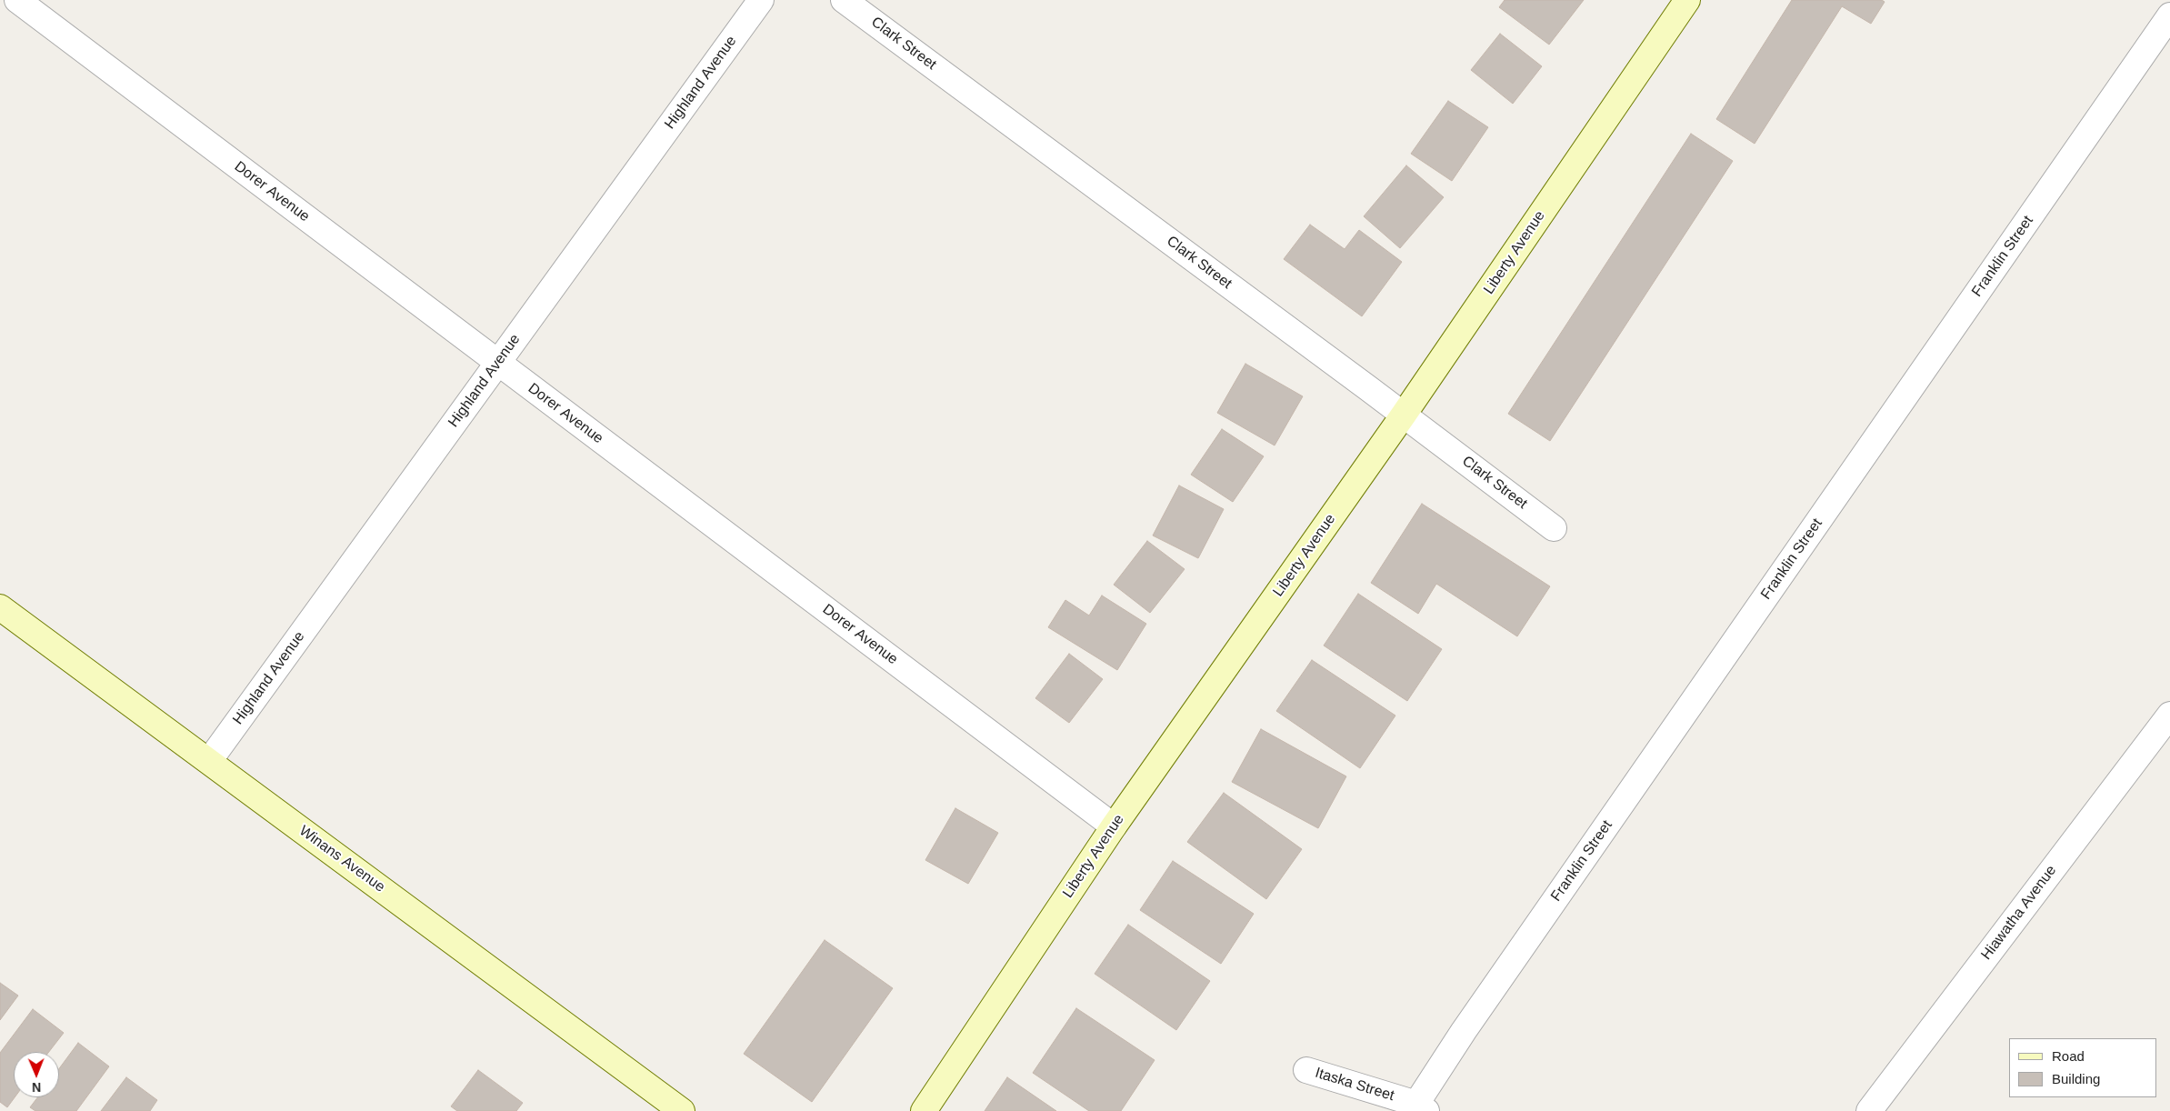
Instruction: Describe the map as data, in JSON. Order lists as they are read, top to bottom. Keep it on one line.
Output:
{"streets":{"street":["Clark Street","Highland Avenue","Dorer Avenue","Liberty Avenue","Franklin Street","Winans Avenue","Hiawatha Avenue","Itaska Street"]},"crossings":[["Clark Street","Liberty Avenue"],["Highland Avenue","Dorer Avenue"],["Highland Avenue","Winans Avenue"],["Dorer Avenue","Liberty Avenue"],["Franklin Street","Itaska Street"]],"legend":["Road","Building"],"north":"bottom"}
